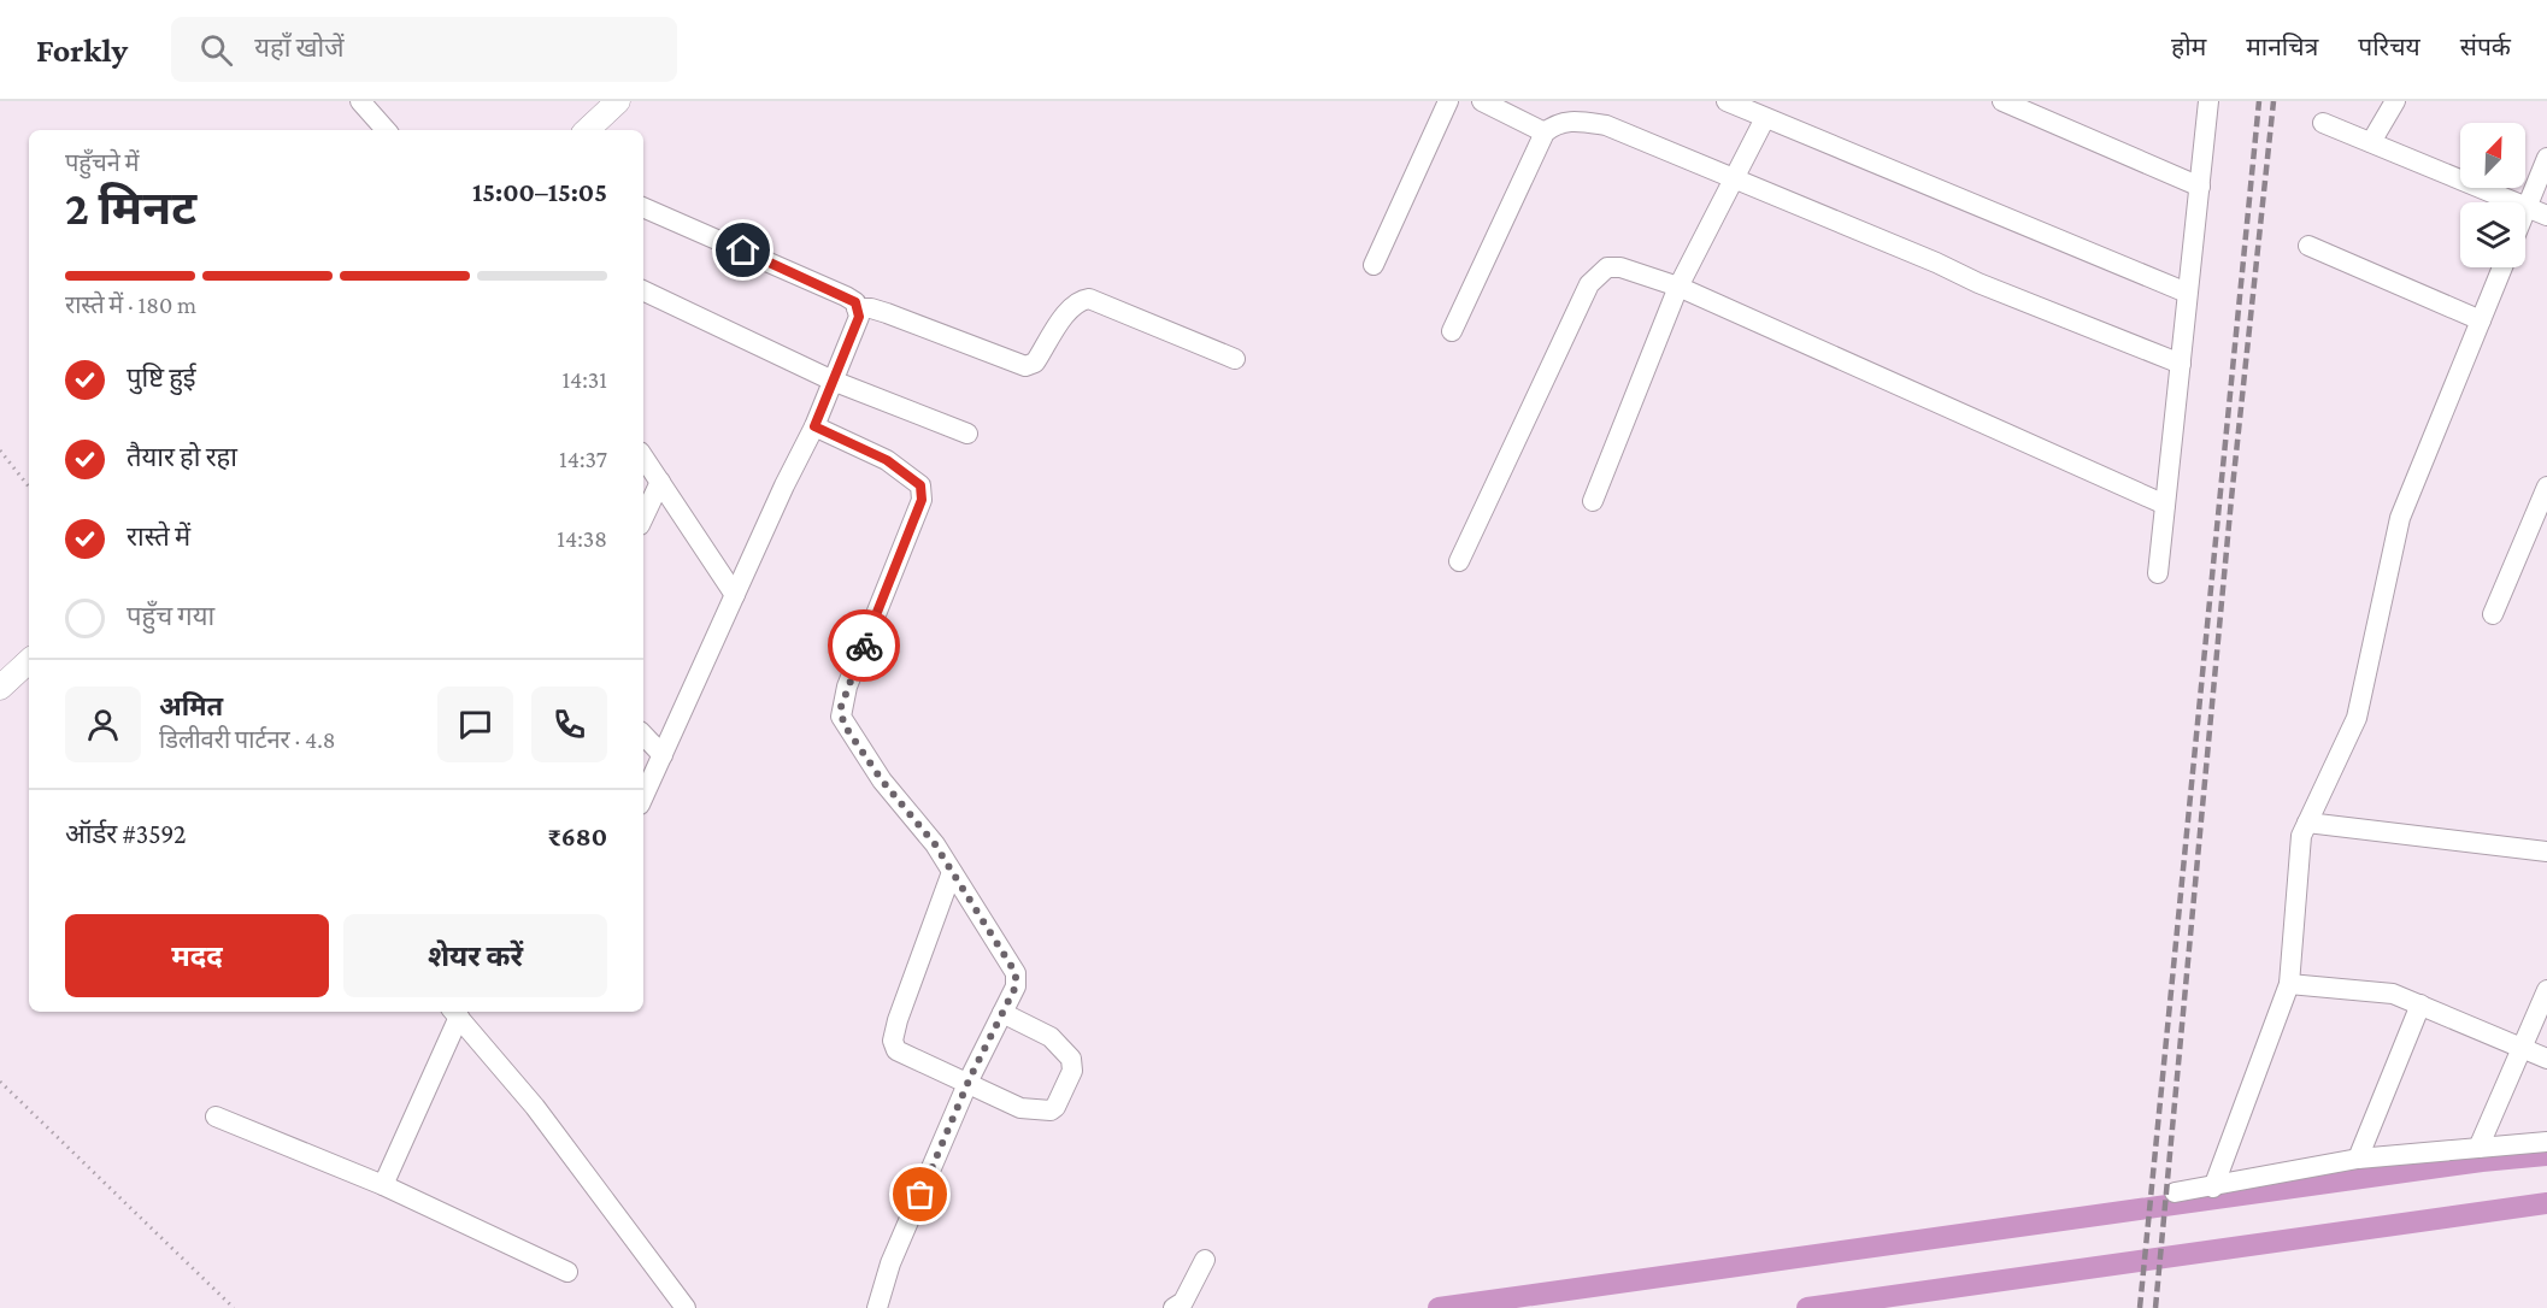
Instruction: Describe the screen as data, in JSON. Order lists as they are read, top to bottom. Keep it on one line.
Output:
{"north":"top right","page":{"header":"Forkly","search":"यहाँ खोजें","nav":["होम","मानचित्र","परिचय","संपर्क"],"heading":["2 मिनट","पहुँचने में","15:00–15:05"],"panel":["अमित","डिलीवरी पार्टनर · 4.8","ऑर्डर #3592","₹680"],"bar":"रास्ते में · 180 m","list":[["पुष्टि हुई","14:31"],["तैयार हो रहा","14:37"],["रास्ते में","14:38"],"पहुँच गया"],"buttons":["मदद","शेयर करें"]}}
